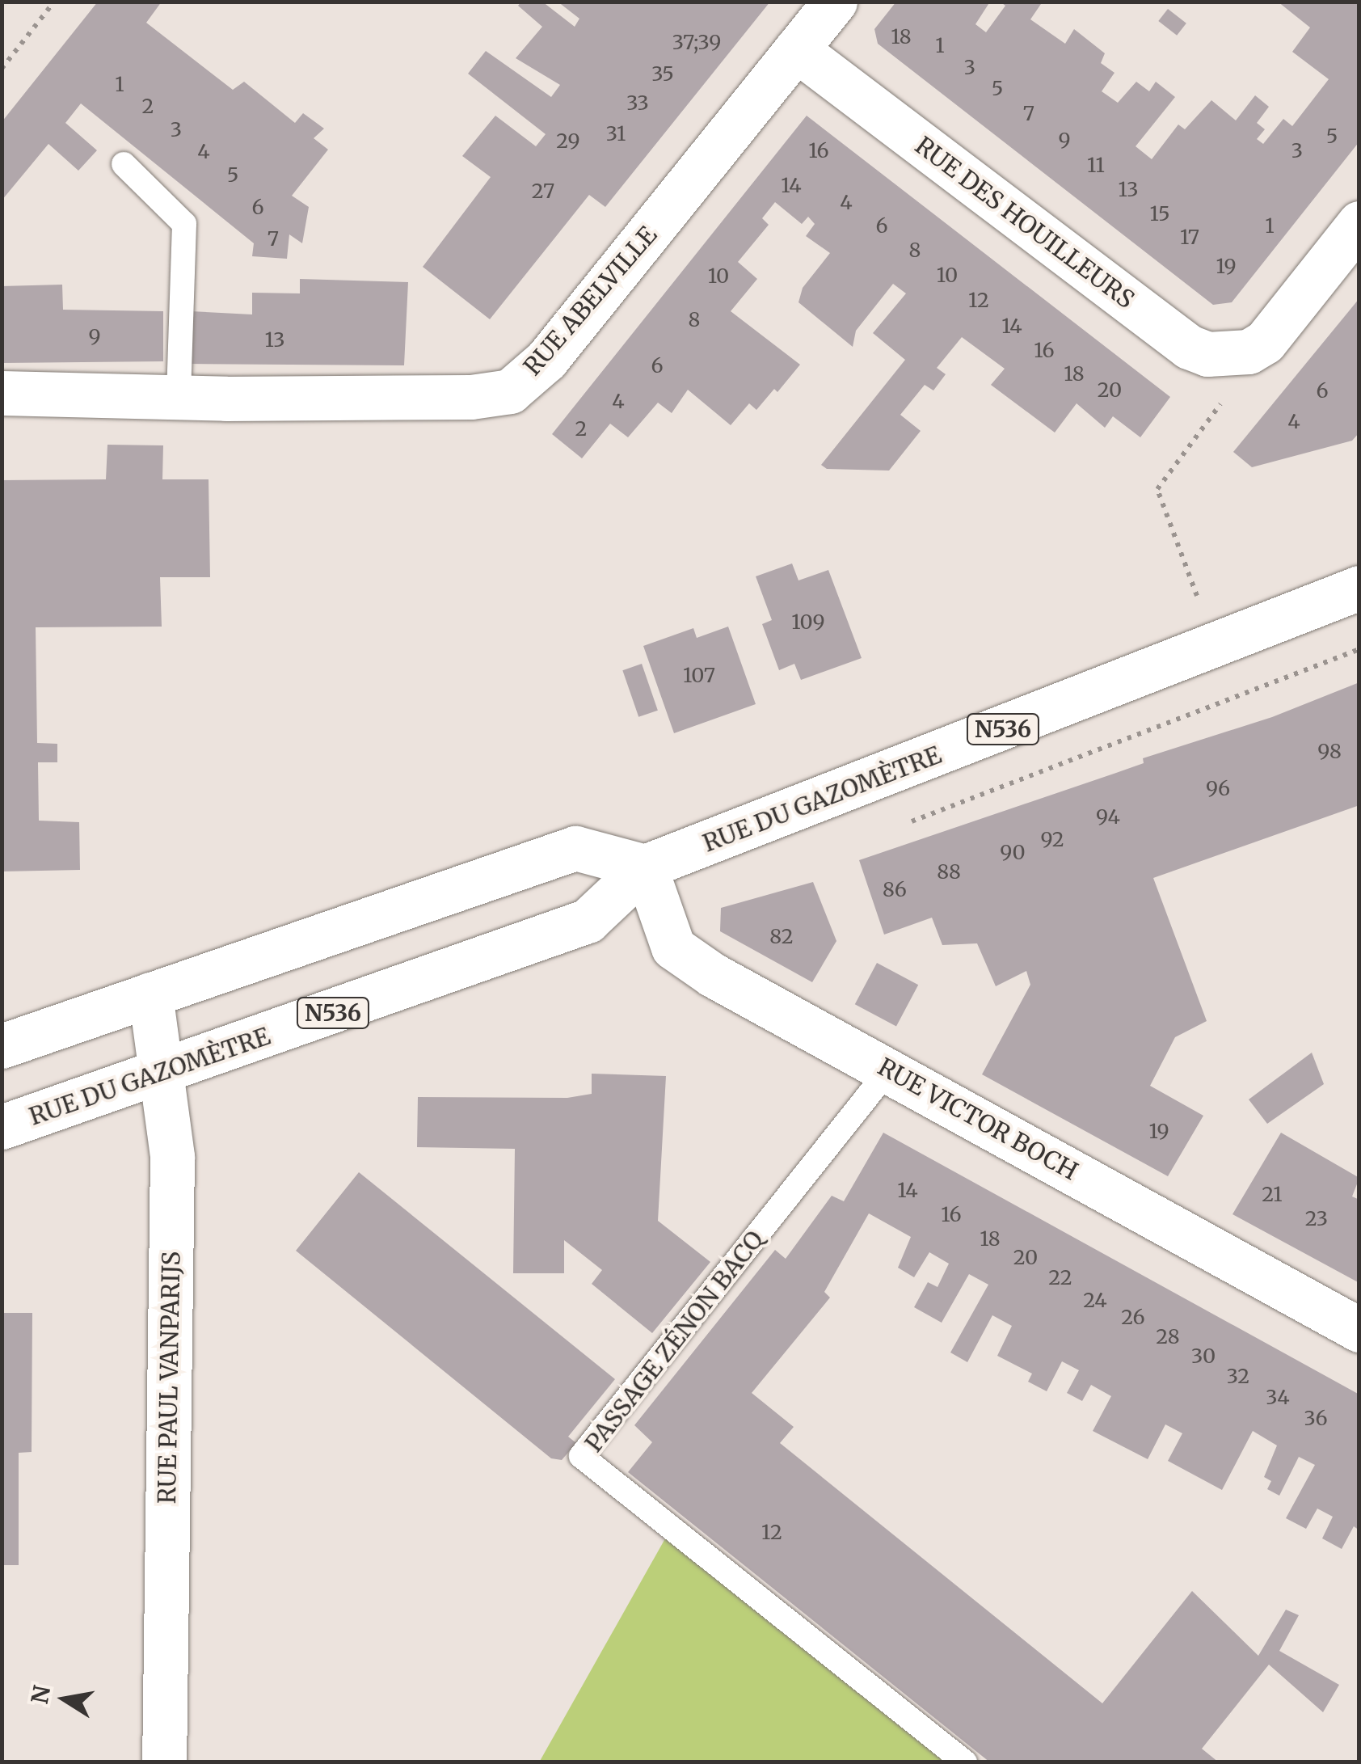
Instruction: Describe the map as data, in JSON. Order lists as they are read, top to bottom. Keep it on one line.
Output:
{"streets":{"street":["RUE DES HOUILLEURS","RUE ABELVILLE","N536","RUE DU GAZOMÈTRE","RUE VICTOR BOCH","RUE PAUL VANPARIJS"],"lane":["PASSAGE ZÉNON BACQ"]},"crossings":[["RUE DES HOUILLEURS","RUE ABELVILLE"],["RUE DU GAZOMÈTRE","RUE VICTOR BOCH"],["RUE DU GAZOMÈTRE","RUE PAUL VANPARIJS"],["RUE VICTOR BOCH","PASSAGE ZÉNON BACQ"]],"house_numbers":["18","37;39","1","3","35","1","5","33","2","7","3","31","5","9","29","16","3","4","11","5","14","13","27","4","6","15","6","1","17","7","8","19","10","10","12","8","14","9","13","16","6","18","20","6","4","4","2","109","107","98","96","94","92","90","88","86","82","19","14","21","16","23","18","20","22","24","26","28","30","32","34","36","12"],"north":"left"}
